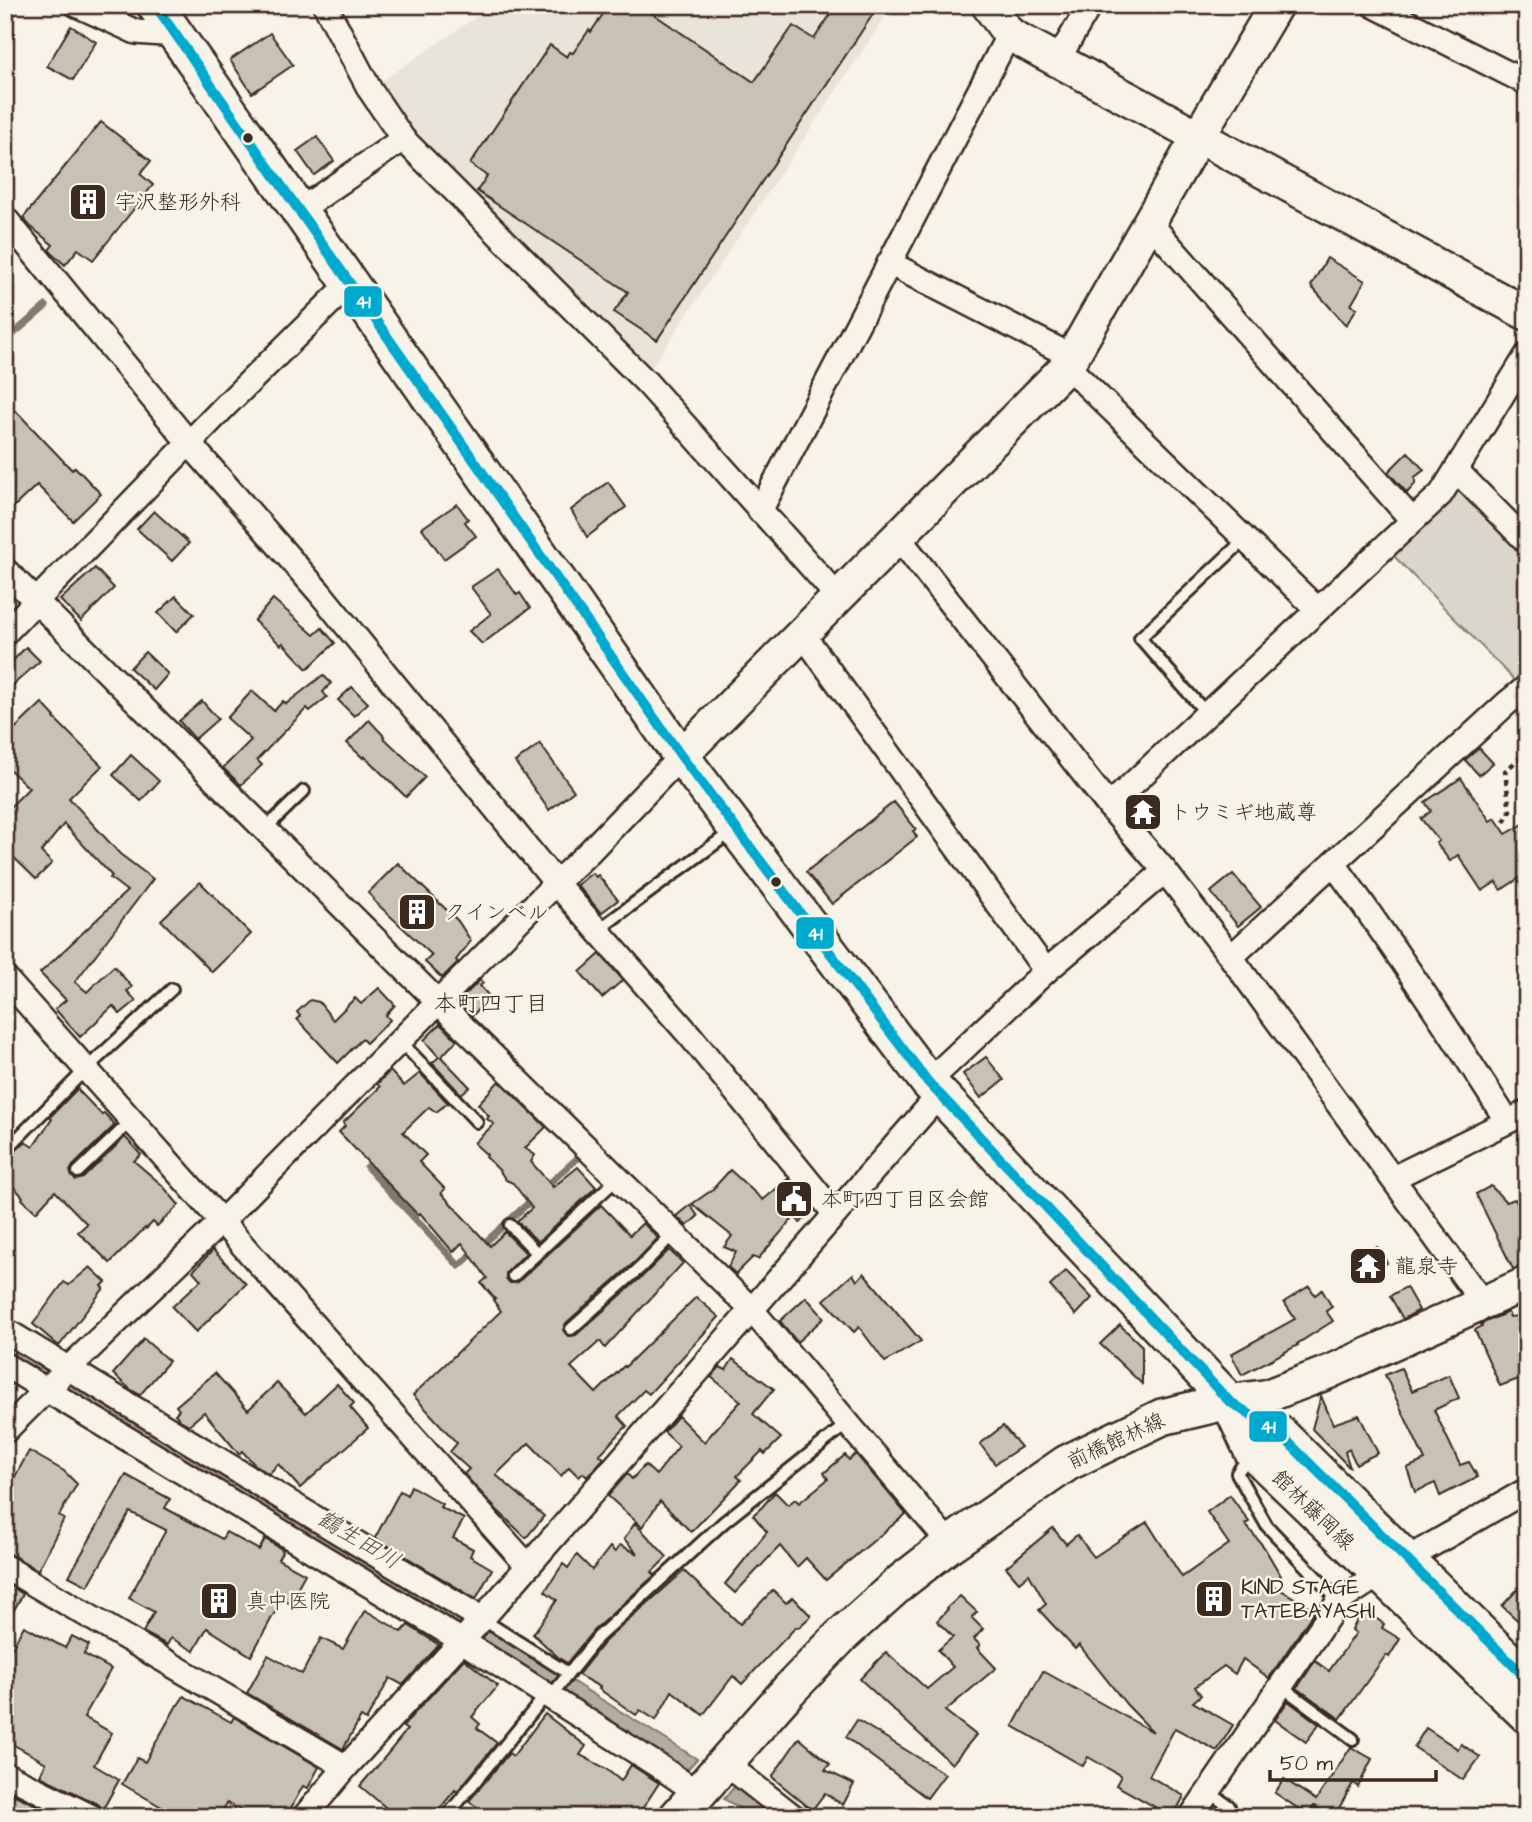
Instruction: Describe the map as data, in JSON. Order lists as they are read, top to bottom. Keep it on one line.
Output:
{"streets":{"main road":["前橋館林線","館林藤岡線"]},"crossings":[["前橋館林線","館林藤岡線"]],"districts":["本町四丁目"],"water":["鶴生田川"],"places":{"building":["宇沢整形外科","クインベル","KIND STAGE TATEBAYASHI","真中医院"],"temple":["トウミギ地蔵尊","龍泉寺"],"public building":["本町四丁目区会館"]},"lines":["transit line 41"],"scale_bar":"50 m"}
